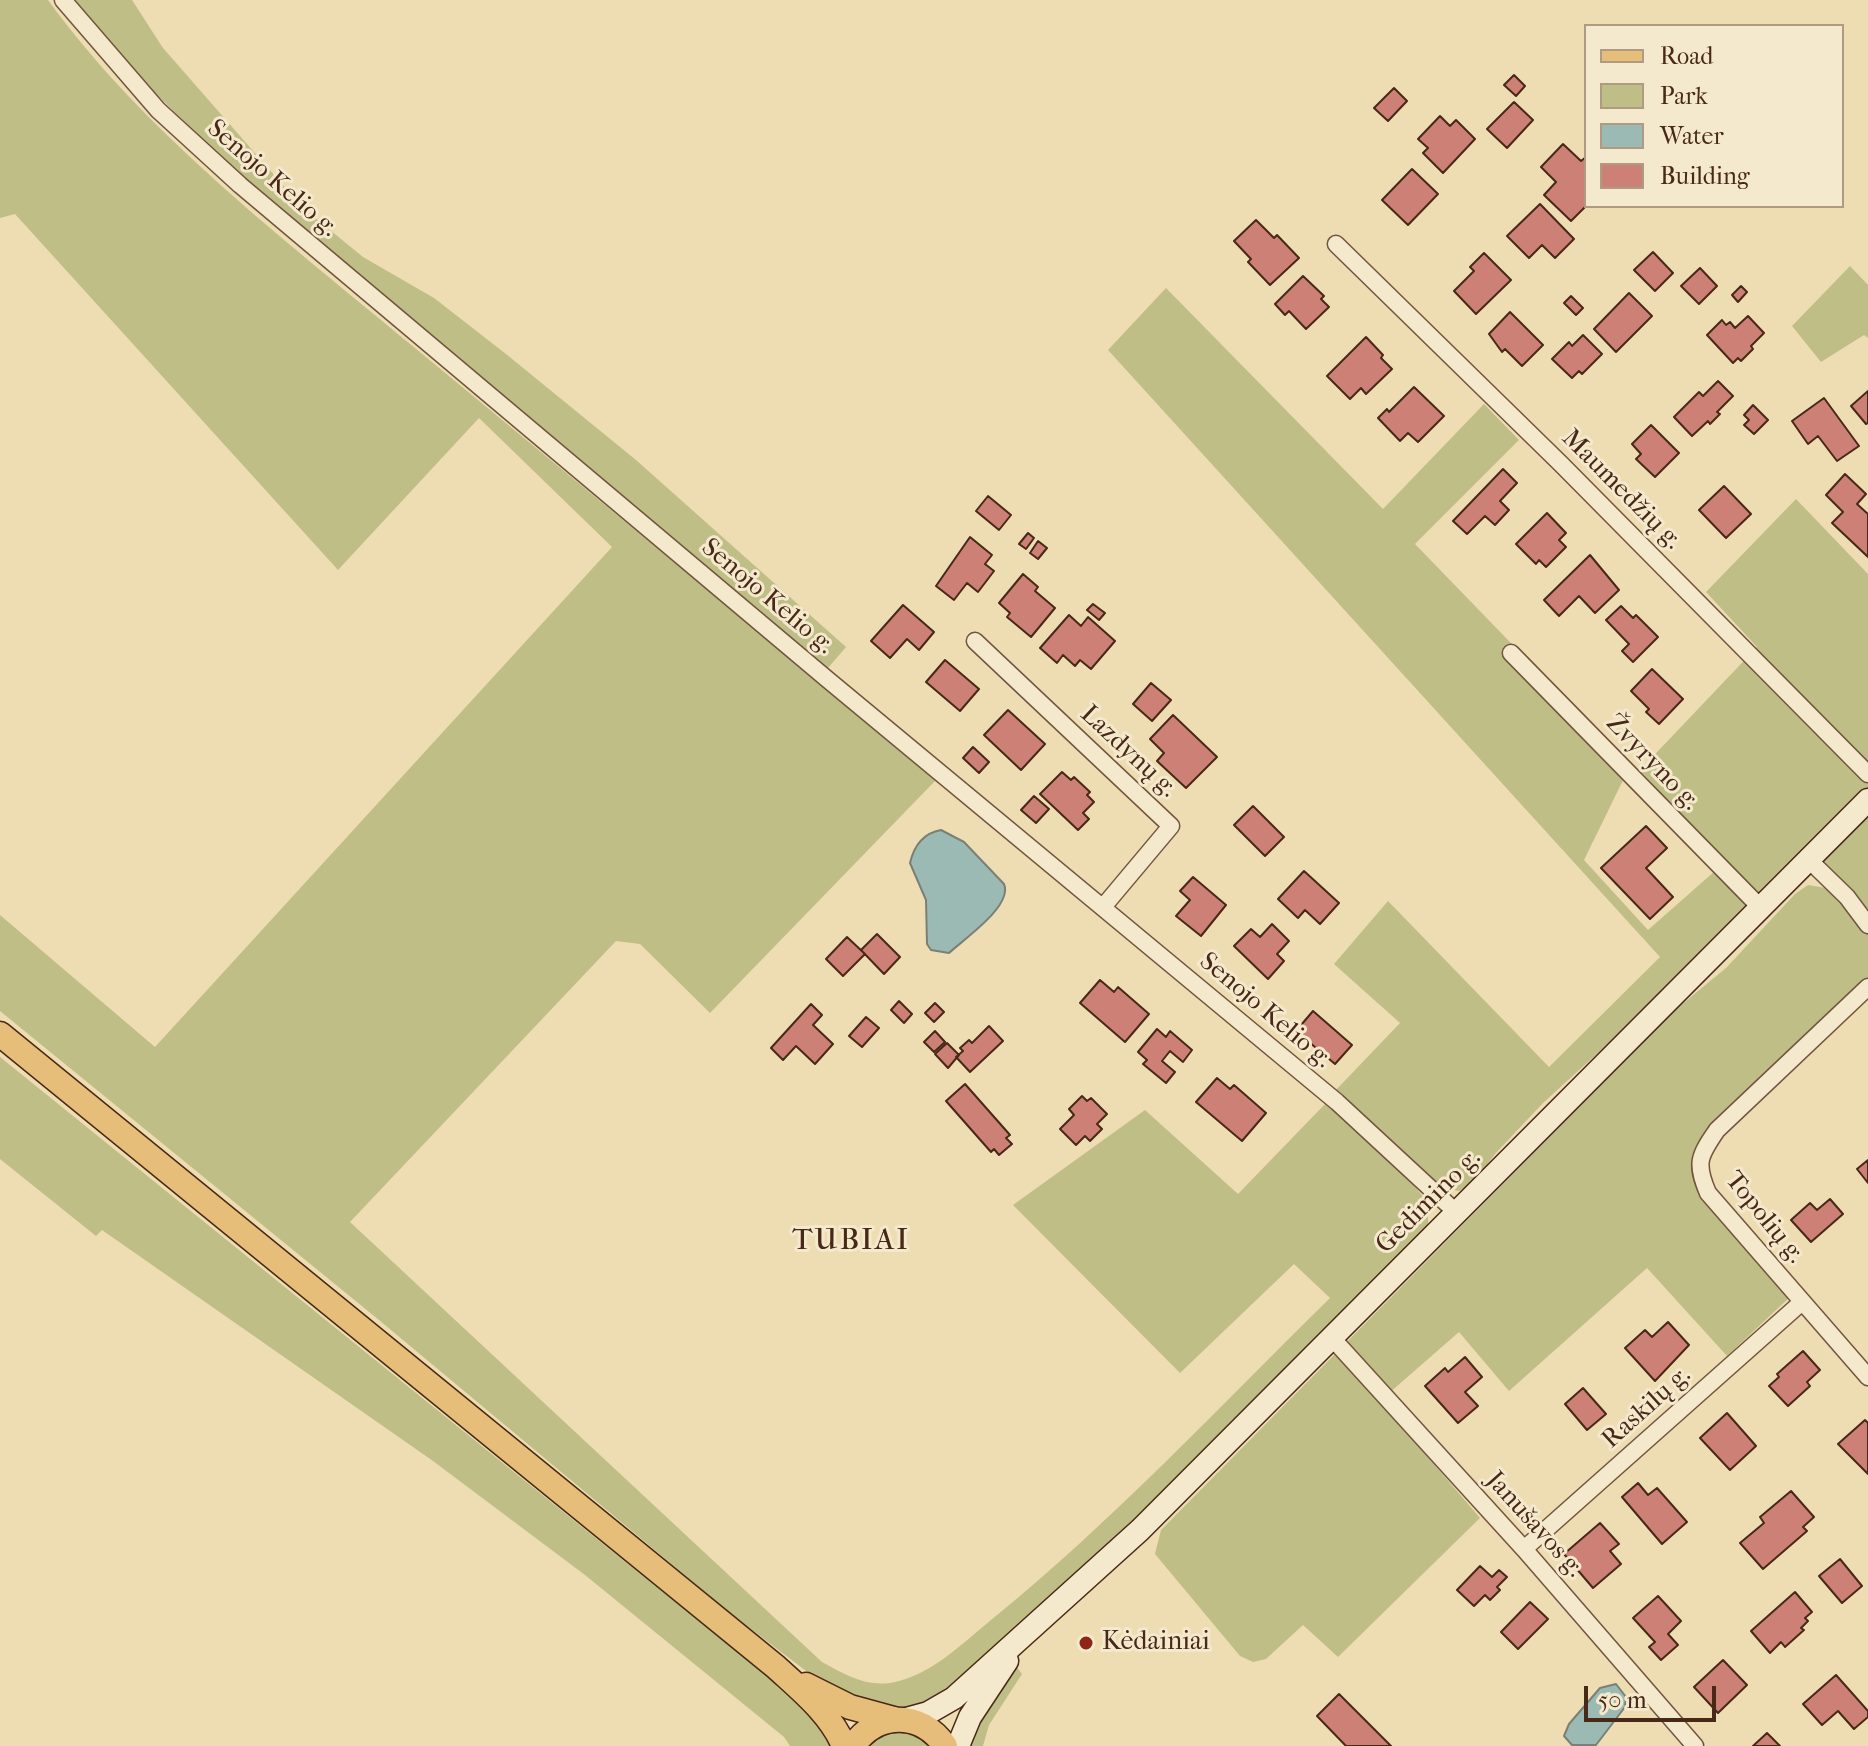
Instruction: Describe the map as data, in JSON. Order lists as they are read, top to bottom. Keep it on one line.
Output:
{"streets":{"main road":["Gedimino g."],"street":["Senojo Kelio g.","Maumedžių g.","Lazdynų g.","Žvyryno g.","Topolių g.","Raskilų g.","Janušavos g."]},"crossings":[["Senojo Kelio g.","Lazdynų g."],["Senojo Kelio g.","Gedimino g."],["Žvyryno g.","Gedimino g."],["Gedimino g.","Janušavos g."],["Topolių g.","Raskilų g."],["Raskilų g.","Janušavos g."]],"districts":["TUBIAI"],"places":["Kėdainiai"],"legend":["Road","Park","Water","Building"],"scale_bar":"50 m"}
